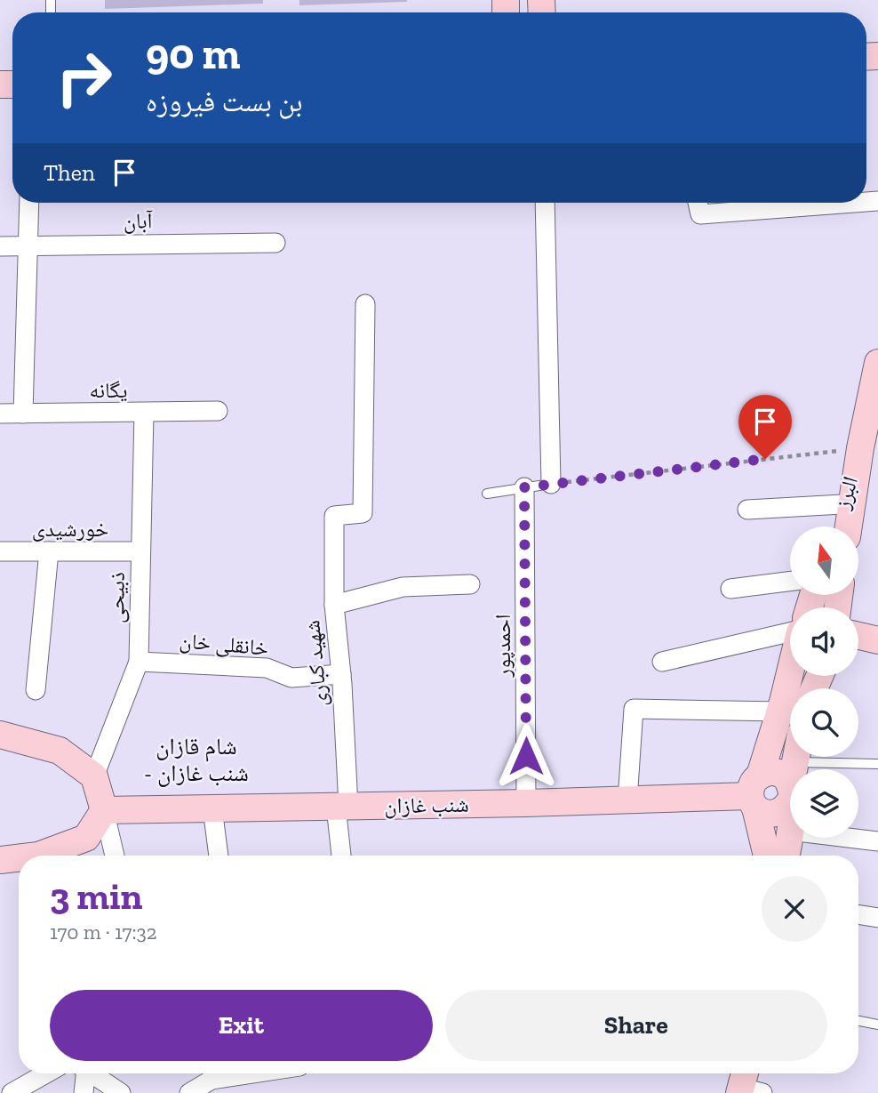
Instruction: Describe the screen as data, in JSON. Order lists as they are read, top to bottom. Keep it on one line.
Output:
{"streets":{"main road":["البرز","شنب غازان"],"street":["آبان","یگانه","خورشیدی","ذبیحی","خانقلی خان","احمدپور","شهید کباری"]},"crossings":[["یگانه","ذبیحی"],["خورشیدی","ذبیحی"],["ذبیحی","خانقلی خان"],["خانقلی خان","شهید کباری"],["احمدپور","شنب غازان"],["شهید کباری","شنب غازان"]],"districts":["شام قازان - شنب غازان"],"north":"top","page":{"turn":["90 m","بن بست فیروزه"],"then":"Then","heading":["3 min","170 m · 17:32"],"buttons":["Exit","Share"]}}
